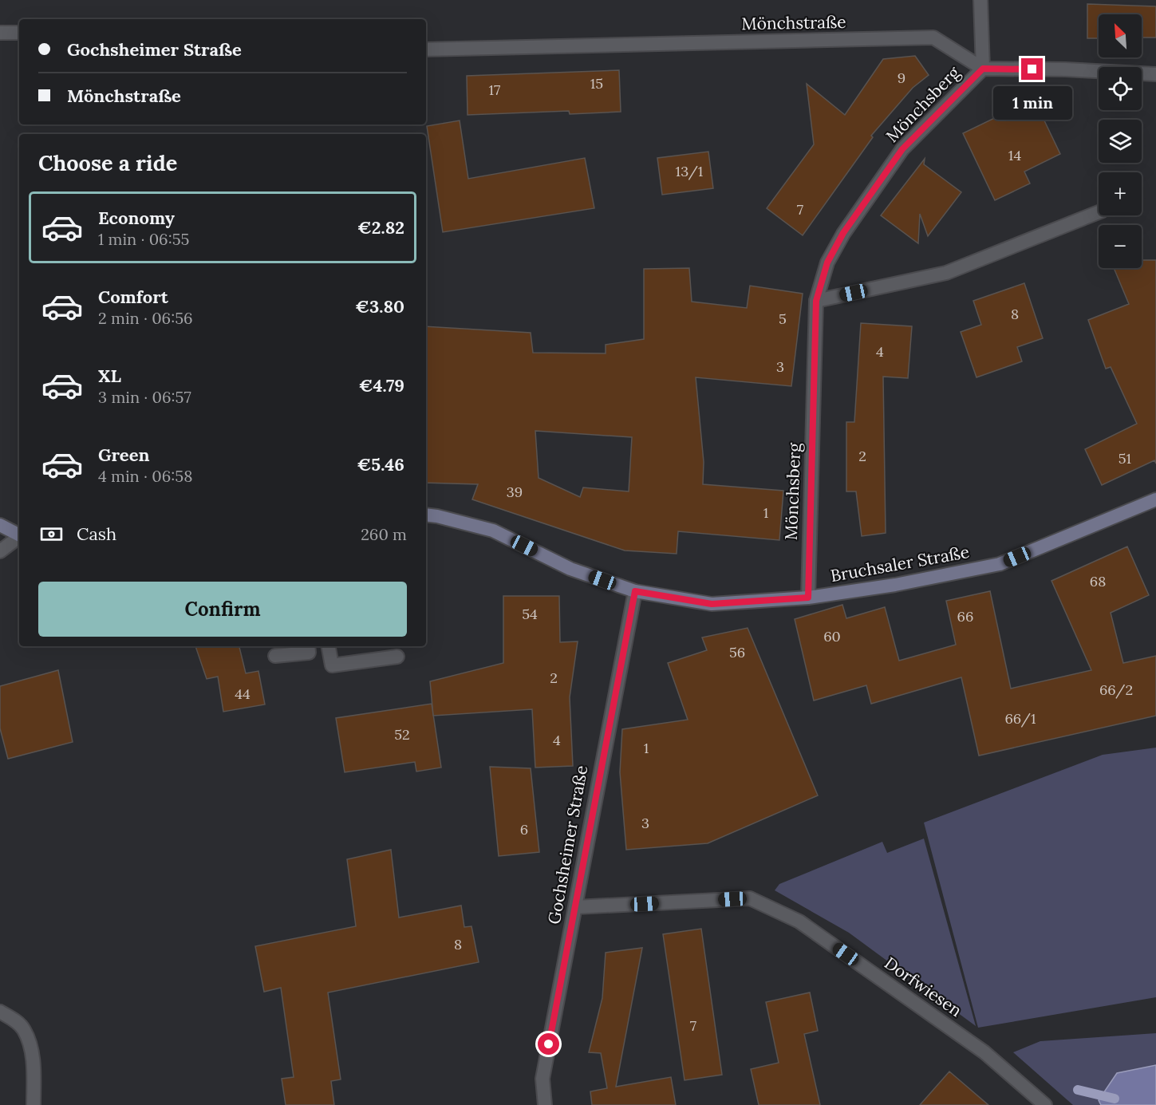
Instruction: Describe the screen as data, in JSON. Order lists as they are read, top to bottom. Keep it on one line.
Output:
{"streets":{"main road":["Bruchsaler Straße"],"street":["Mönchstraße","Mönchsberg","Gochsheimer Straße","Dorfwiesen"]},"crossings":[["Mönchstraße","Mönchsberg"],["Mönchsberg","Bruchsaler Straße"],["Bruchsaler Straße","Gochsheimer Straße"],["Gochsheimer Straße","Dorfwiesen"]],"house_numbers":["9","15","17","14","13/1","7","8","5","4","3","2","51","39","1","68","54","66","60","56","2","66/2","44","66/1","52","4","1","3","6","8","7"],"north":"top left","page":{"map_buttons":["+","−"],"banner":["Gochsheimer Straße","Mönchstraße"],"bubble":"1 min","heading":"Choose a ride","list":[{"name":"Economy","note":"1 min · 06:55","value":"€2.82"},{"name":"Comfort","note":"2 min · 06:56","value":"€3.80"},{"name":"XL","note":"3 min · 06:57","value":"€4.79"},{"name":"Green","note":"4 min · 06:58","value":"€5.46"}],"pay":["Cash","260 m"],"buttons":"Confirm"}}
